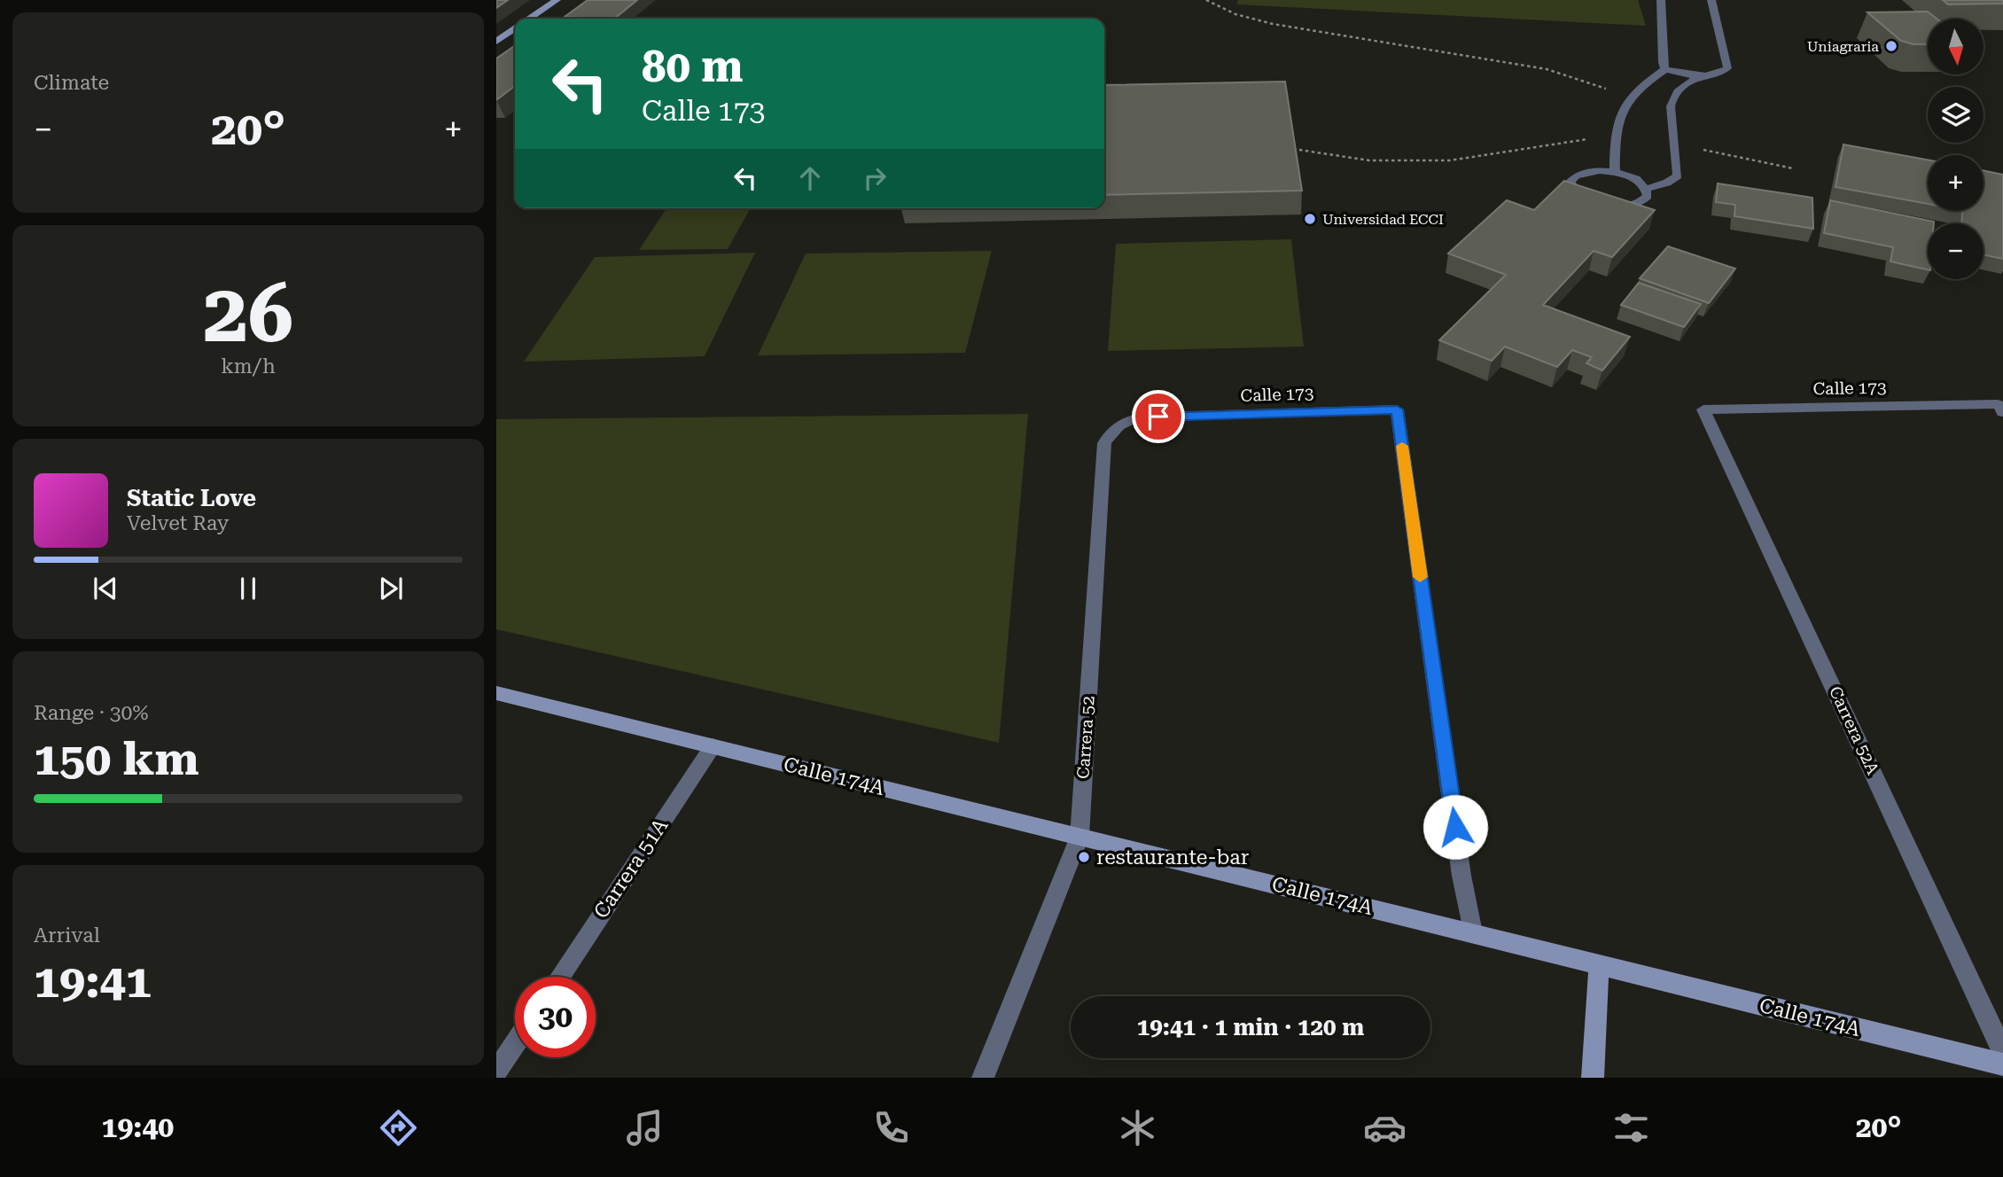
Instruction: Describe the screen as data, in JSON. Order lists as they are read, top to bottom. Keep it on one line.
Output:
{"streets":{"street":["Calle 173","Carrera 52A","Carrera 52","Calle 174A","Carrera 51A"]},"crossings":[["Calle 173","Carrera 52A"],["Calle 173","Carrera 52"],["Calle 173","Calle 174A"],["Carrera 52","Calle 174A"],["Calle 174A","Carrera 51A"]],"places":["Uniagraria","Universidad ECCI","restaurante-bar"],"north":"bottom","page":{"tile":["Climate",["26","km/h"],["Range · 30%","150 km"],["Arrival","19:41"]],"map_buttons":["+","−"],"turn":["80 m","Calle 173"],"heat":["−","20°","+"],"song":["Static Love","Velvet Ray"],"limit":"30","trip":"19:41 · 1 min · 120 m","tabs":["19:40","20°"]}}
